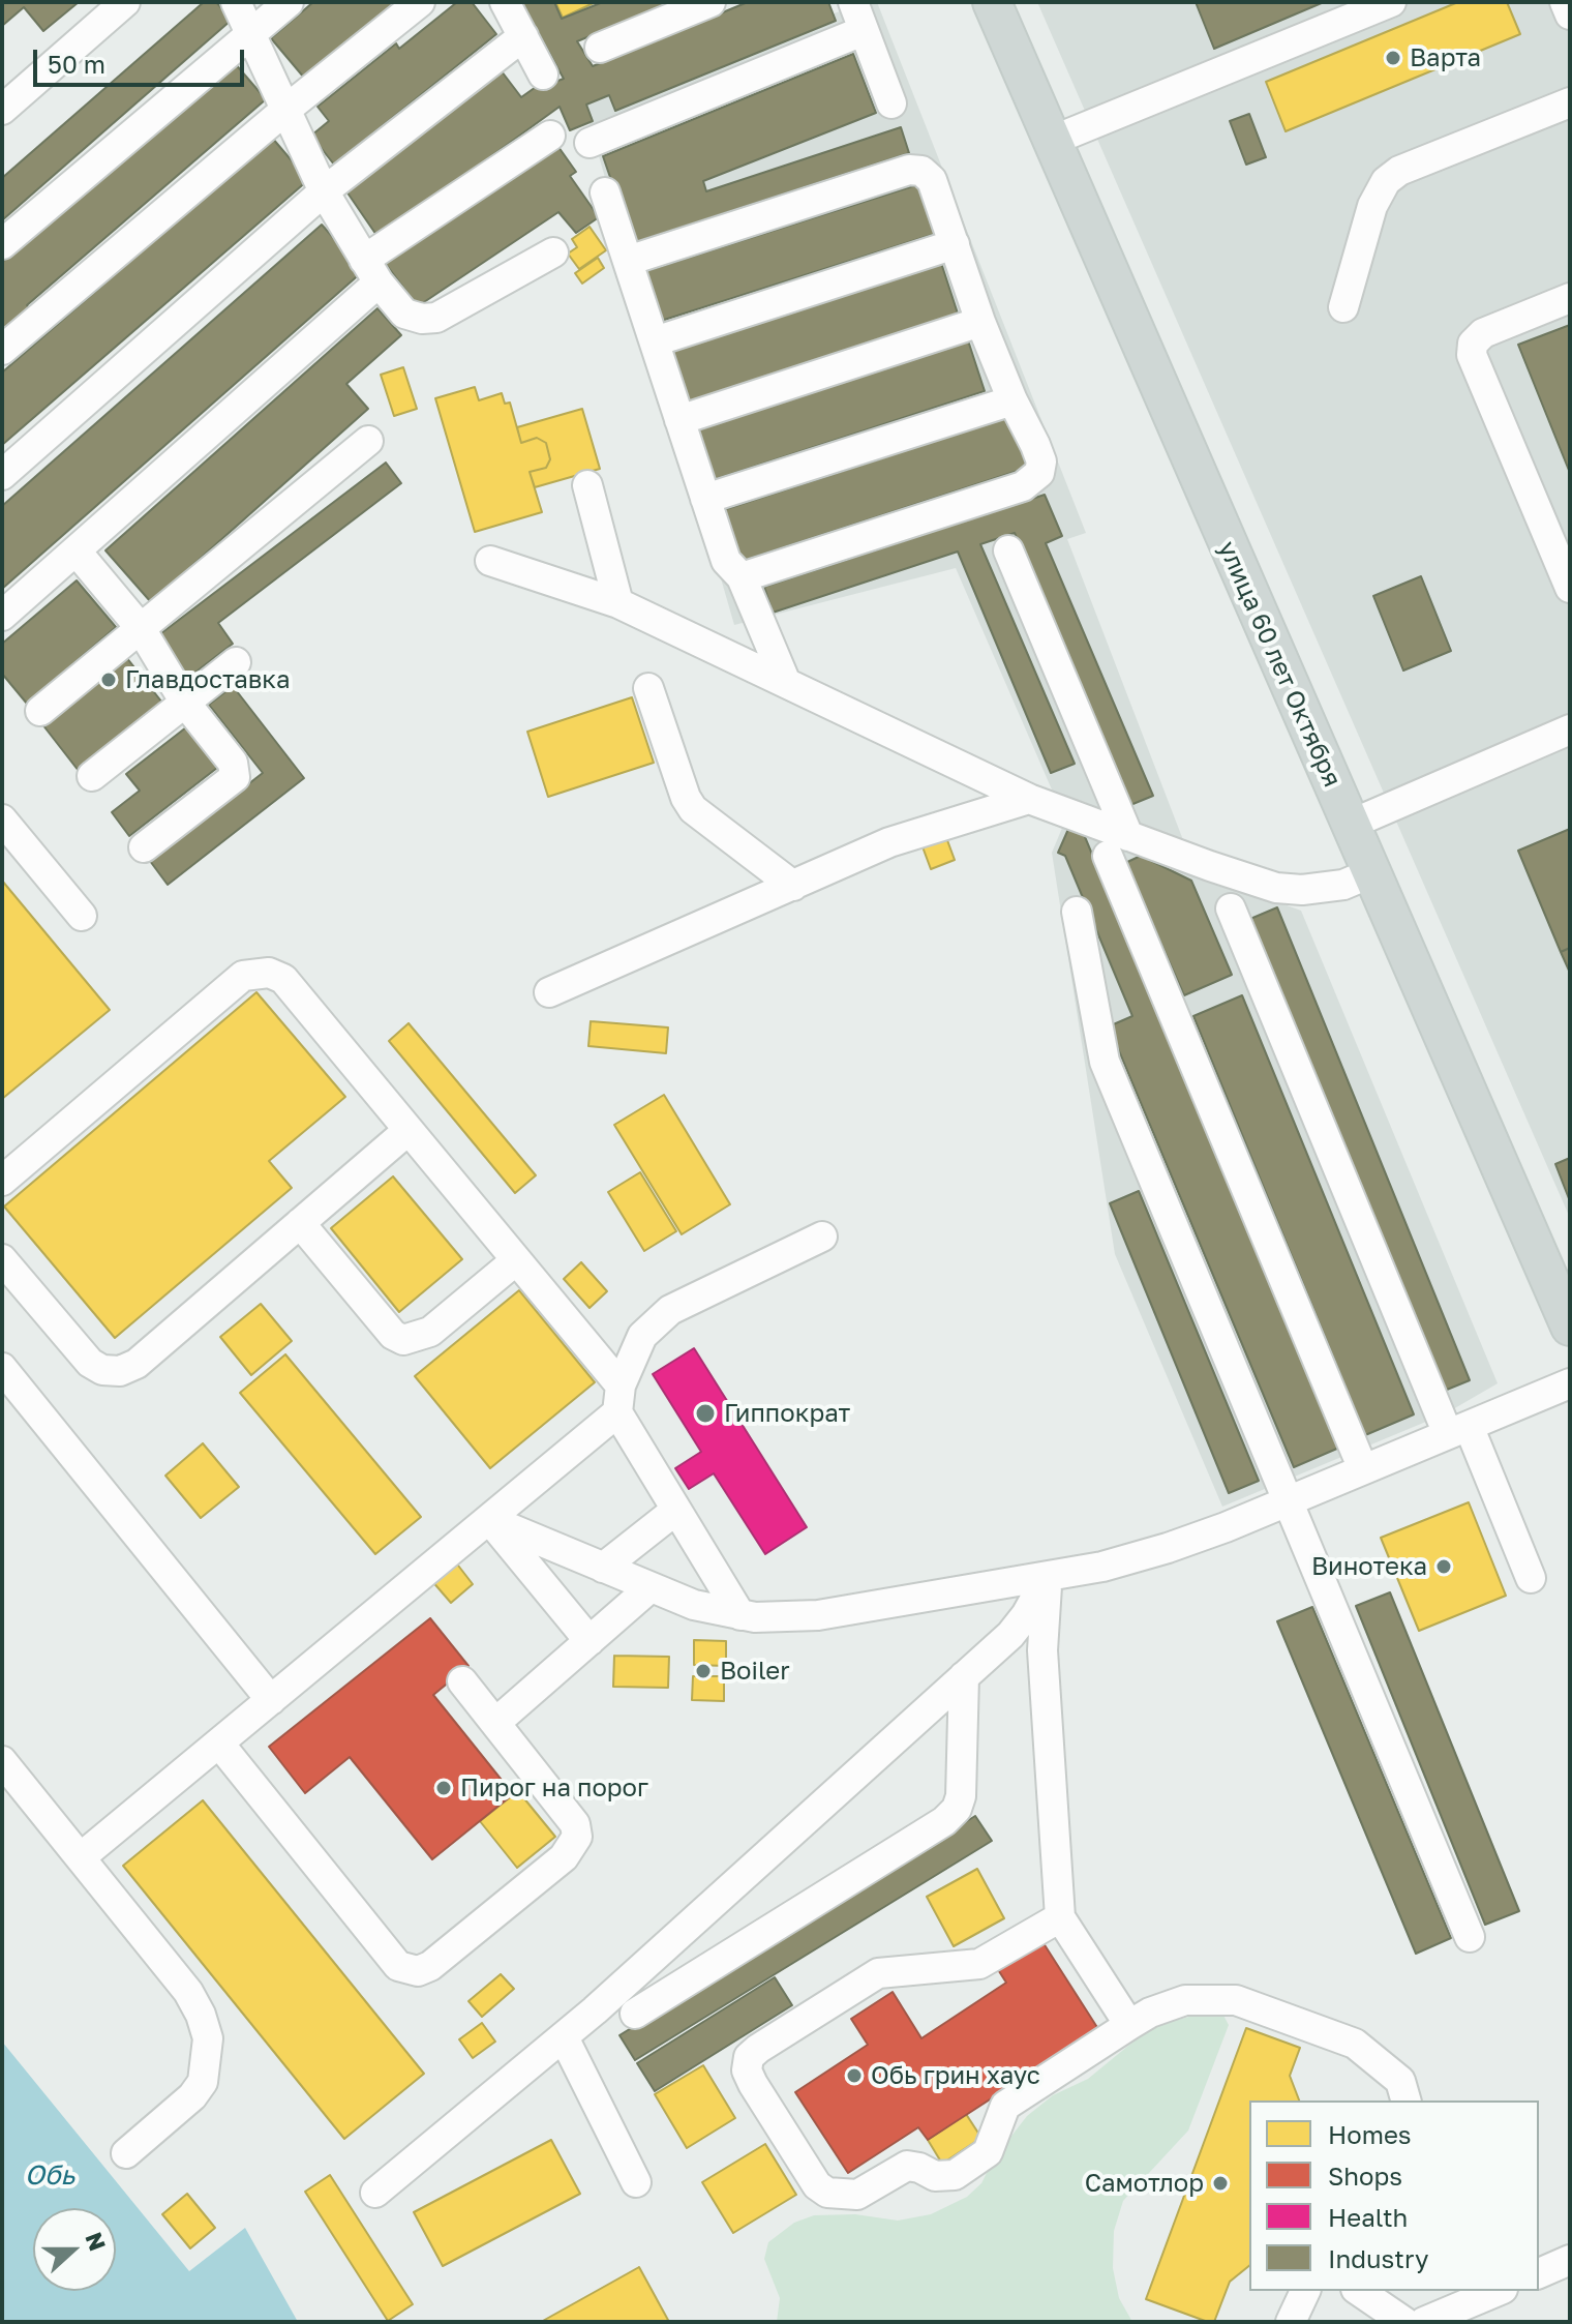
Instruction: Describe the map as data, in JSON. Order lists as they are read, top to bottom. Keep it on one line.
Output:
{"streets":{"main road":["улица 60 лет Октября"]},"water":["Обь"],"places":["Варта","Главдоставка","Гиппократ","Винотека","Boiler","Пирог на порог","Обь грин хаус","Самотлор"],"legend":["Homes","Shops","Health","Industry"],"scale_bar":"50 m","north":"right"}
